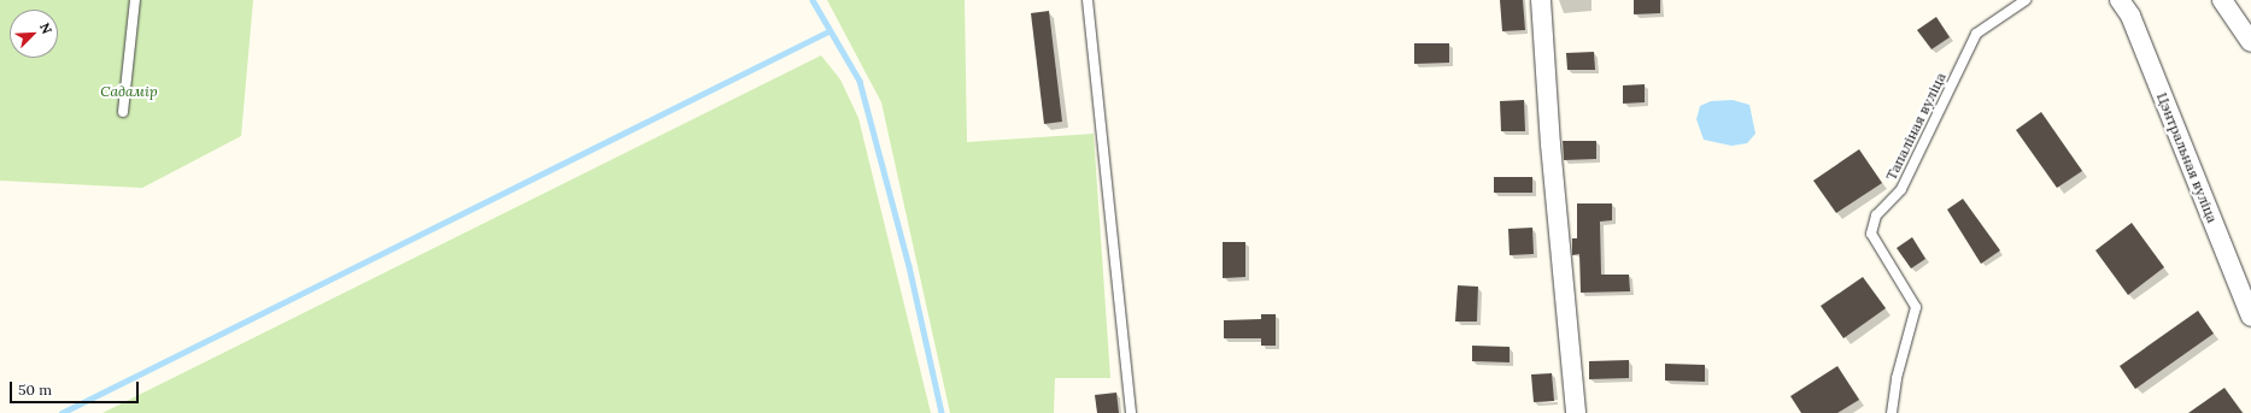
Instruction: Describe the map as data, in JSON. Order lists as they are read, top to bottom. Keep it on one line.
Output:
{"streets":{"street":["Цэнтральная вуліца"],"lane":["Тапаліная вуліца"]},"parks":["Садамір"],"scale_bar":"50 m","north":"top right"}
